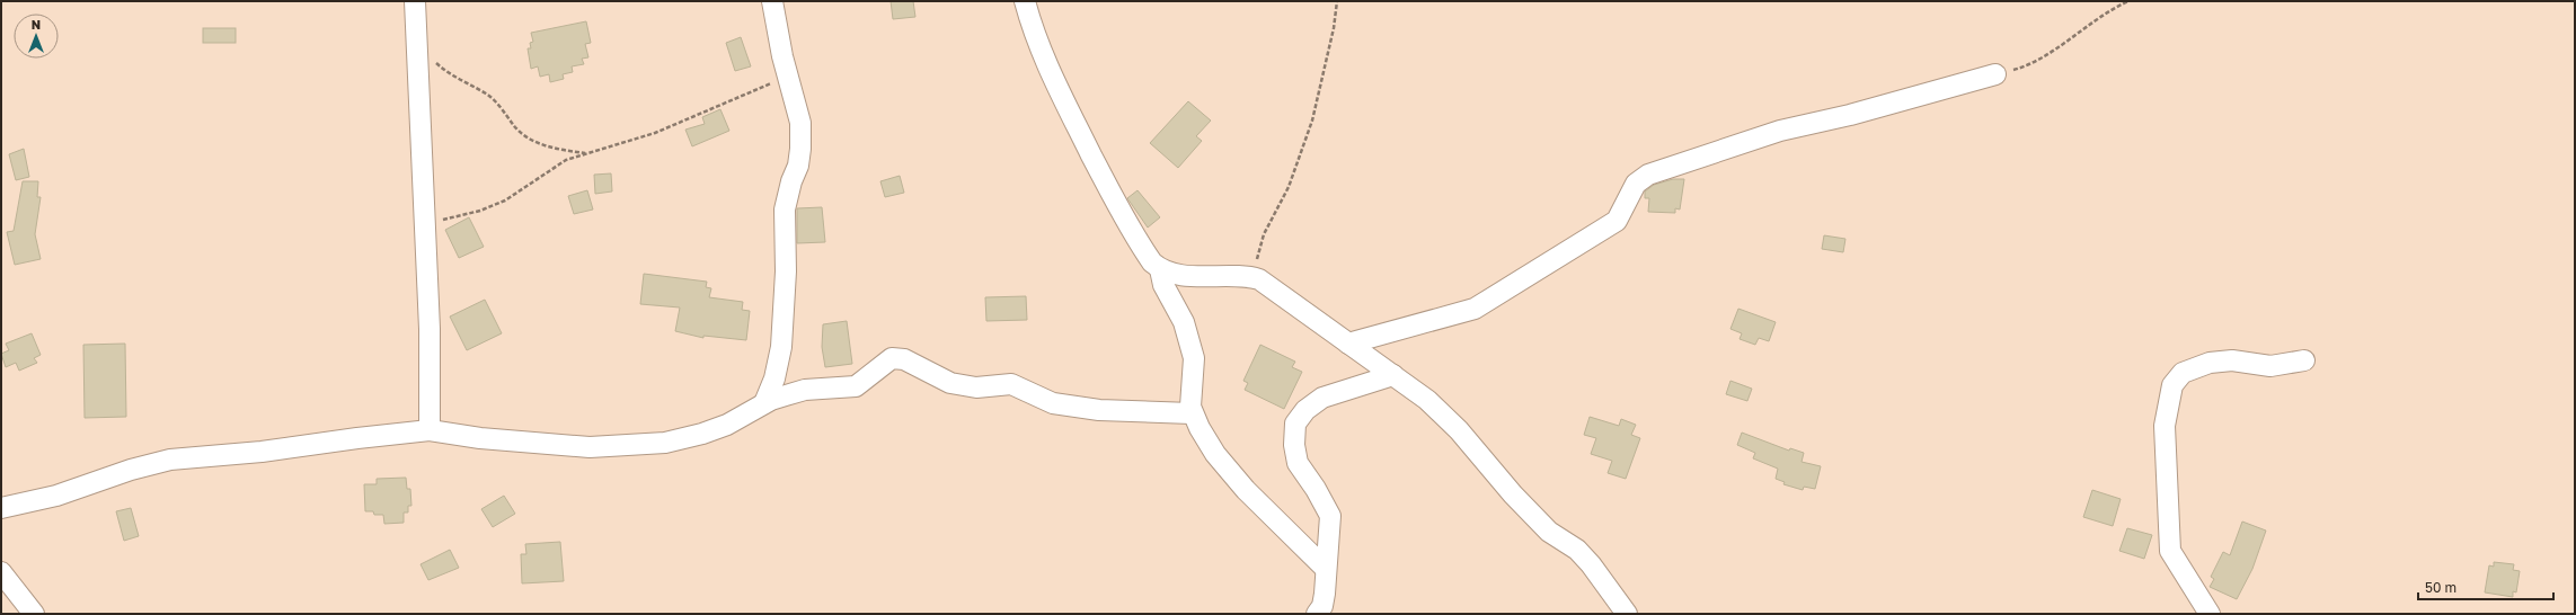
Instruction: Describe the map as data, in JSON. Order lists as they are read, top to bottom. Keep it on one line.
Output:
{"scale_bar":"50 m","north":"top"}
